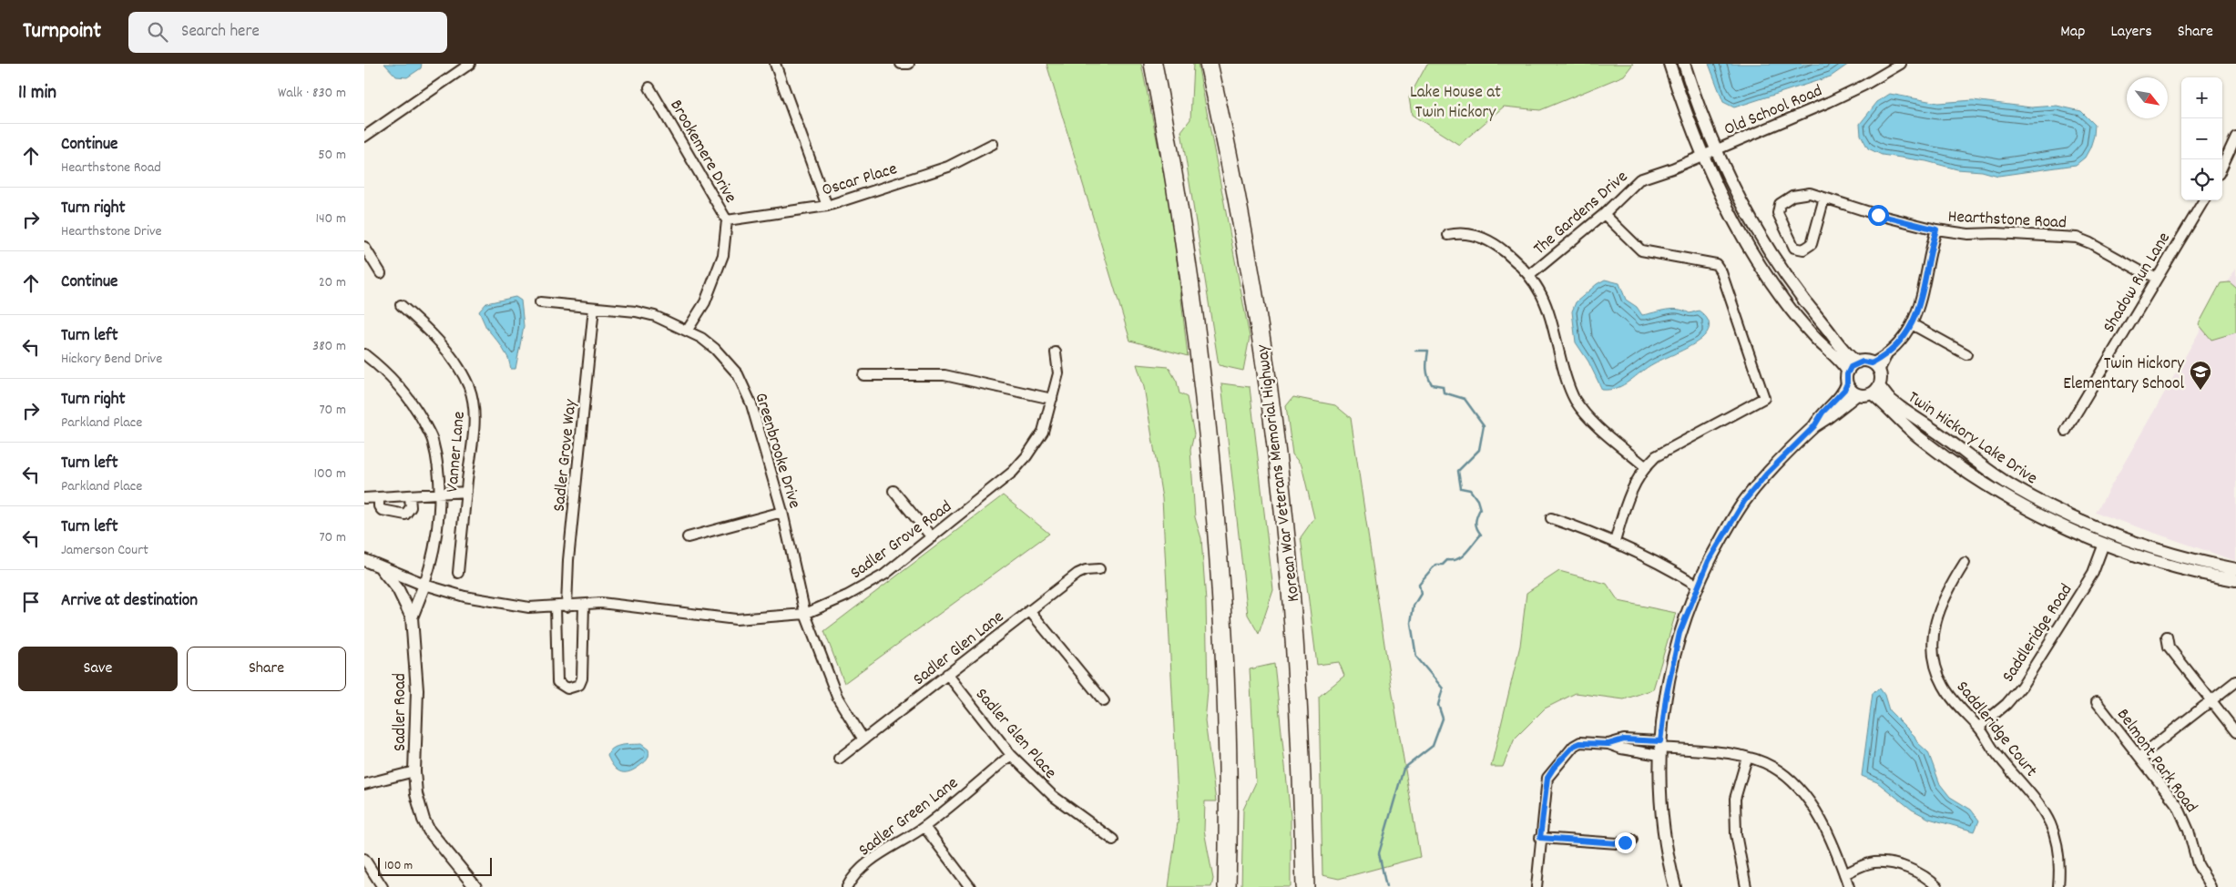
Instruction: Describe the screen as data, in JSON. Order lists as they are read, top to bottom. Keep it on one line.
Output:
{"streets":{"highway":["Korean War Veterans Memorial Highway"],"street":["Old School Road","Brookemere Drive","Oscar Place","The Gardens Drive","Hearthstone Road","Shadow Run Lane","Twin Hickory Lake Drive","Greenbrooke Drive","Vanner Lane","Sadler Grove Way","Sadler Grove Road","Saddleridge Road","Sadler Glen Lane","Sadler Road","Saddleridge Court","Sadler Glen Place","Belmont Park Road","Sadler Green Lane"]},"crossings":[["Old School Road","The Gardens Drive"],["Brookemere Drive","Oscar Place"],["Brookemere Drive","Greenbrooke Drive"],["Hearthstone Road","Shadow Run Lane"],["Twin Hickory Lake Drive","Saddleridge Road"],["Greenbrooke Drive","Sadler Grove Way"],["Greenbrooke Drive","Sadler Grove Road"],["Greenbrooke Drive","Sadler Glen Lane"],["Sadler Grove Way","Sadler Grove Road"],["Sadler Grove Road","Sadler Road"],["Saddleridge Road","Saddleridge Court"],["Sadler Glen Lane","Sadler Glen Place"],["Sadler Glen Place","Sadler Green Lane"]],"parks":["Lake House at Twin Hickory"],"places":{"school or university":["Twin Hickory Elementary School"]},"scale_bar":"100 m","north":"bottom right","page":{"header":"Turnpoint","search":"Search here","nav":["Map","Layers","Share"],"heading":["11 min","Walk · 830 m"],"map_buttons":["+","−"],"list":[["Continue","Hearthstone Road","50 m"],["Turn right","Hearthstone Drive","140 m"],["Continue","20 m"],["Turn left","Hickory Bend Drive","380 m"],["Turn right","Parkland Place","70 m"],["Turn left","Parkland Place","100 m"],["Turn left","Jamerson Court","70 m"],"Arrive at destination"],"buttons":["Save","Share"],"scale":"100 m"}}
